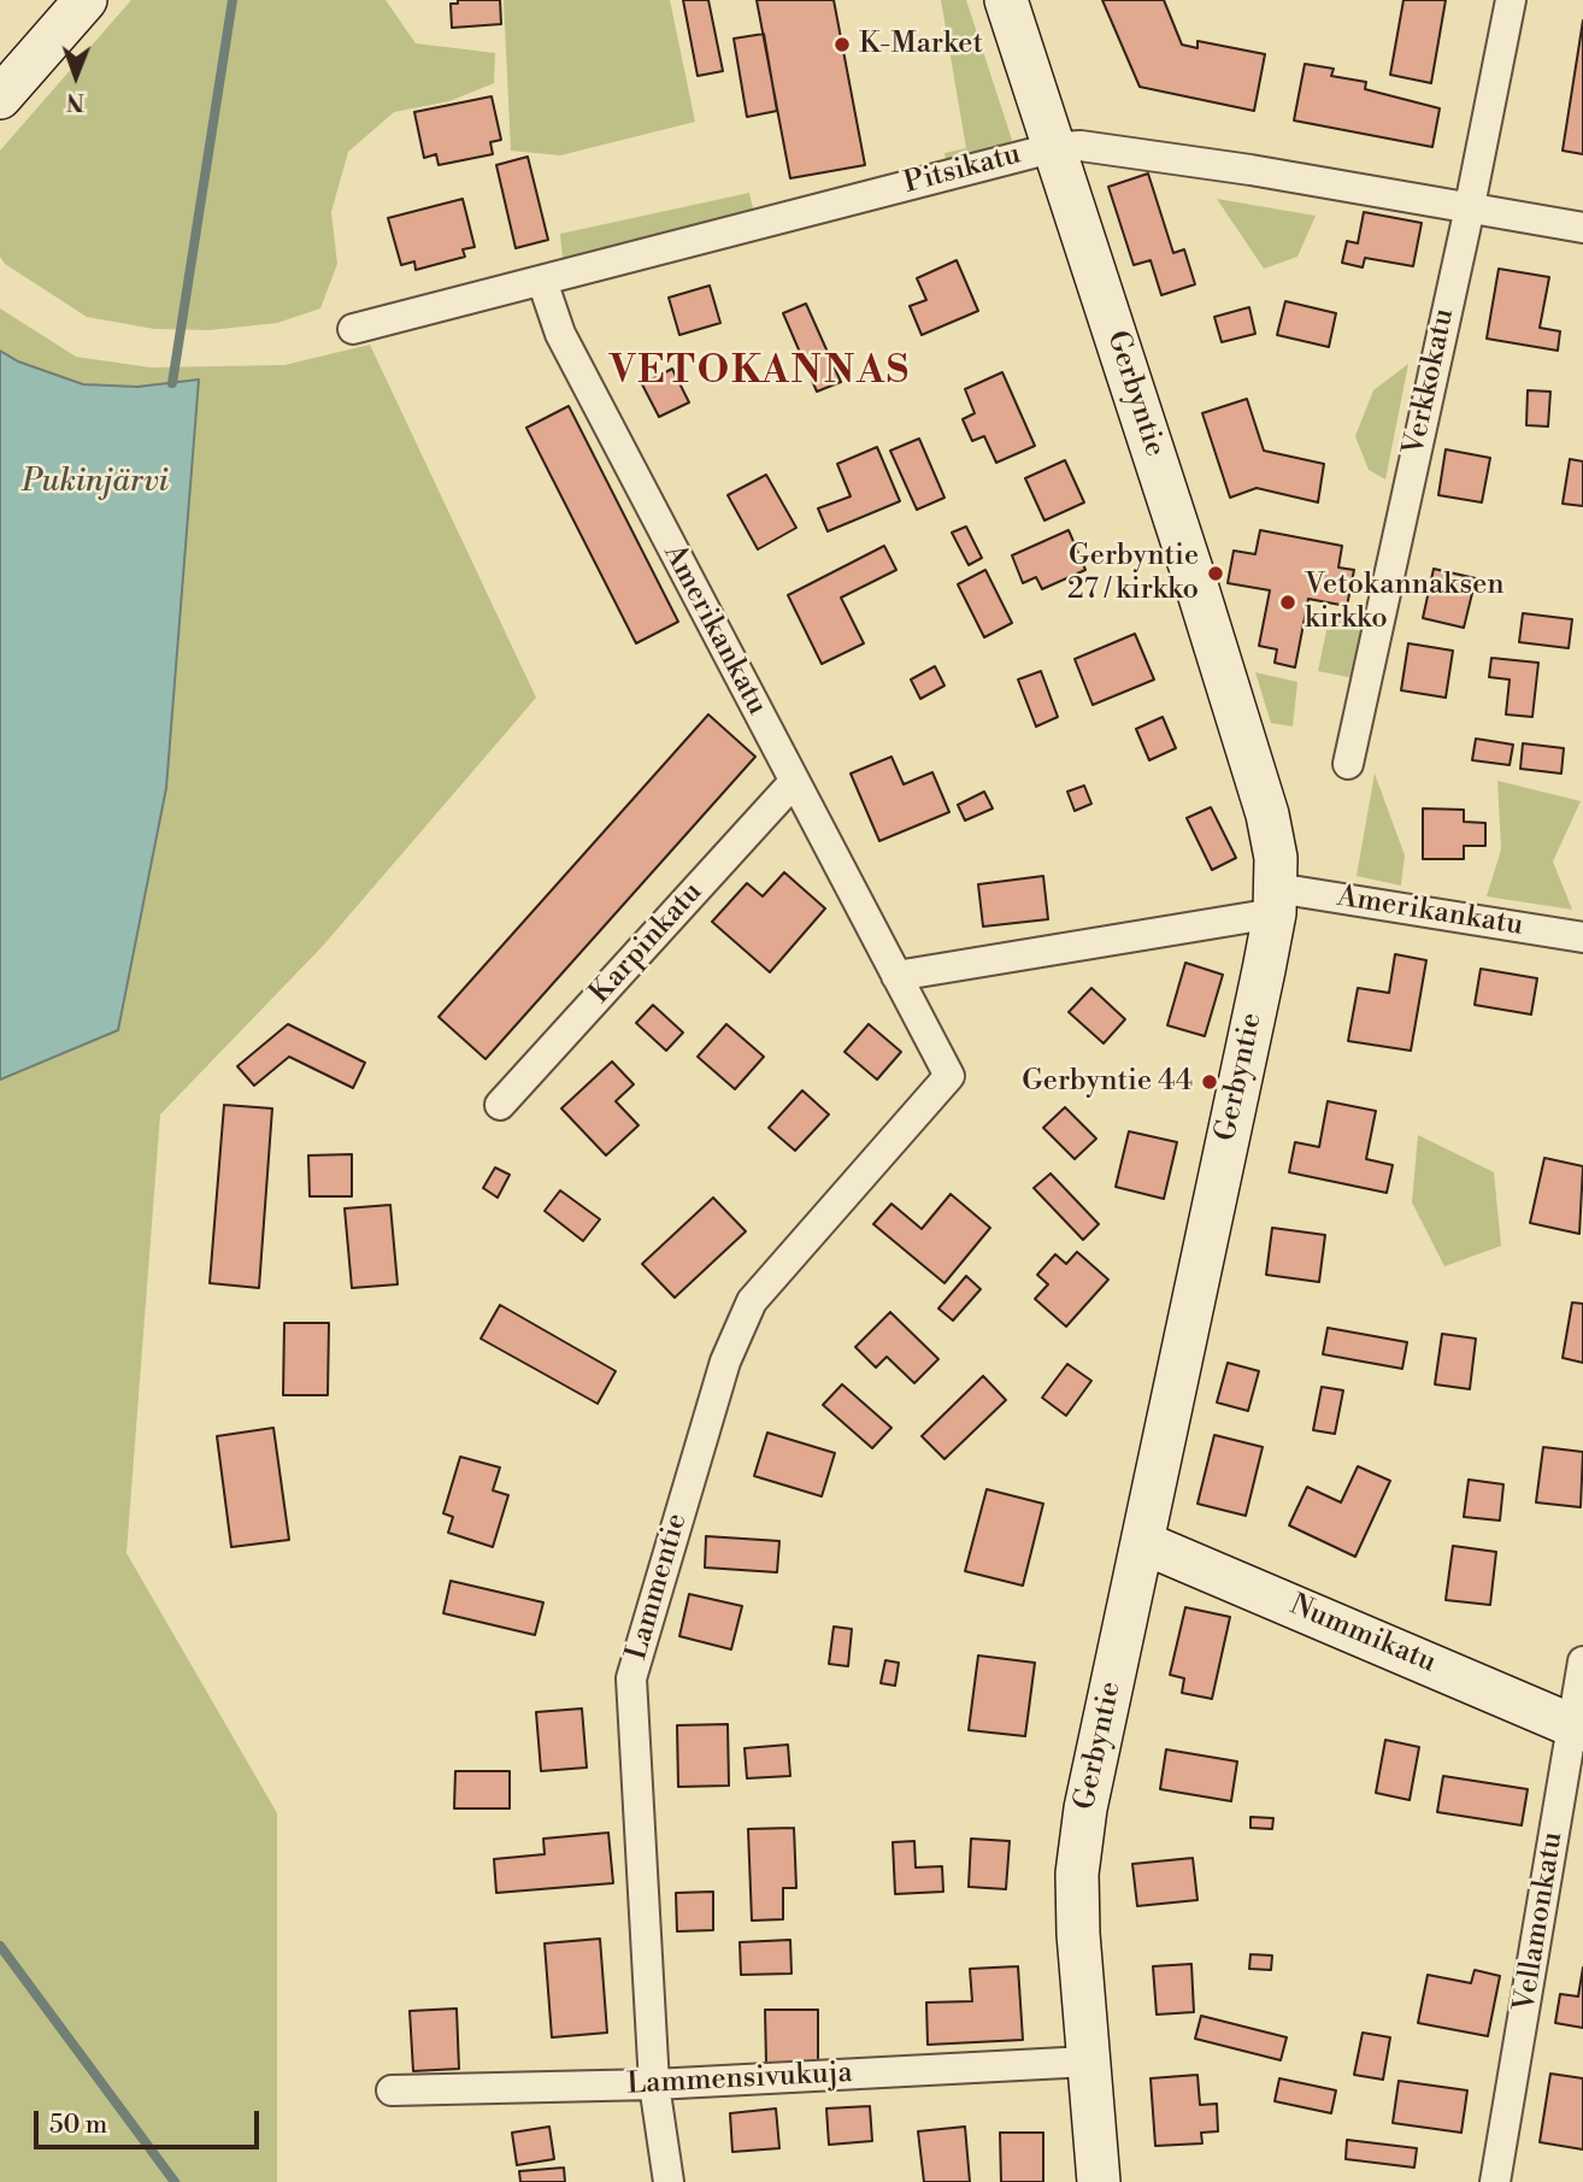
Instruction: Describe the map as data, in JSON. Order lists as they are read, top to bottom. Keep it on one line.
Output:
{"streets":{"main road":["Gerbyntie","Nummikatu"],"street":["Pitsikatu","Verkkokatu","Amerikankatu","Karpinkatu","Lammentie","Vellamonkatu","Lammensivukuja"]},"crossings":[["Pitsikatu","Verkkokatu"],["Pitsikatu","Gerbyntie"],["Pitsikatu","Amerikankatu"],["Gerbyntie","Amerikankatu"],["Gerbyntie","Nummikatu"],["Gerbyntie","Lammensivukuja"],["Amerikankatu","Karpinkatu"],["Amerikankatu","Lammentie"],["Lammentie","Lammensivukuja"],["Nummikatu","Vellamonkatu"]],"districts":["VETOKANNAS"],"water":["Pukinjärvi"],"places":["K-Market","Gerbyntie 27 / kirkko","Vetokannaksen kirkko","Gerbyntie 44"],"scale_bar":"50 m","north":"bottom"}
